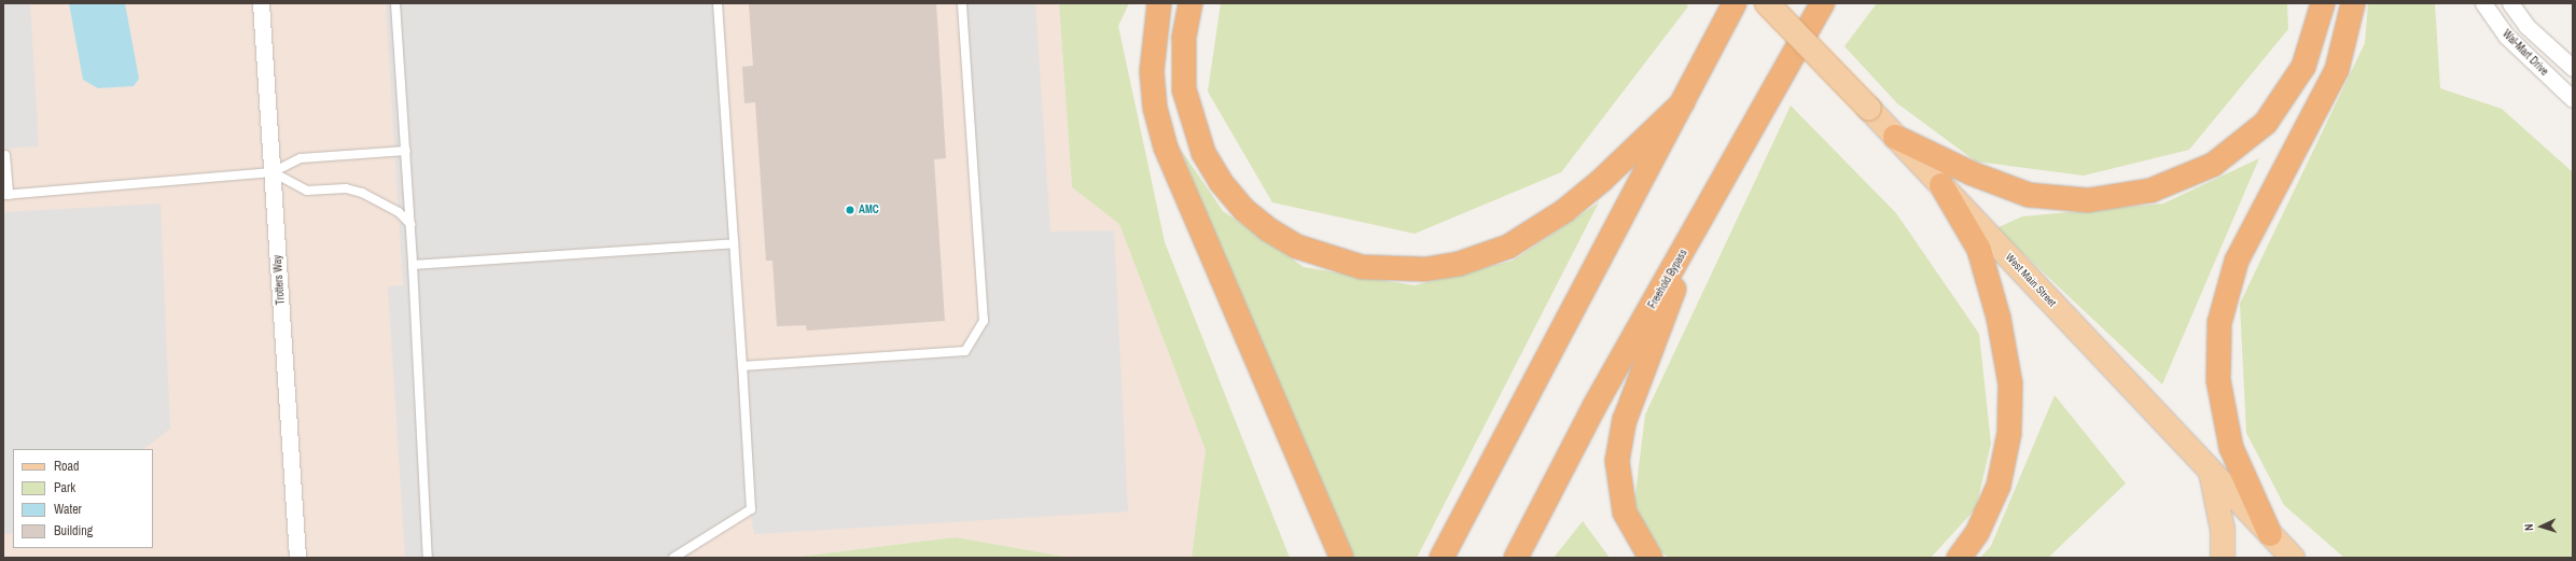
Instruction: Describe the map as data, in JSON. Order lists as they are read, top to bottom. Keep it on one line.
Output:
{"streets":{"highway":["Freehold Bypass"],"main road":["West Main Street"],"street":["Wal-Mart Drive","Trotters Way"]},"places":["AMC"],"legend":["Road","Park","Water","Building"],"north":"left"}
